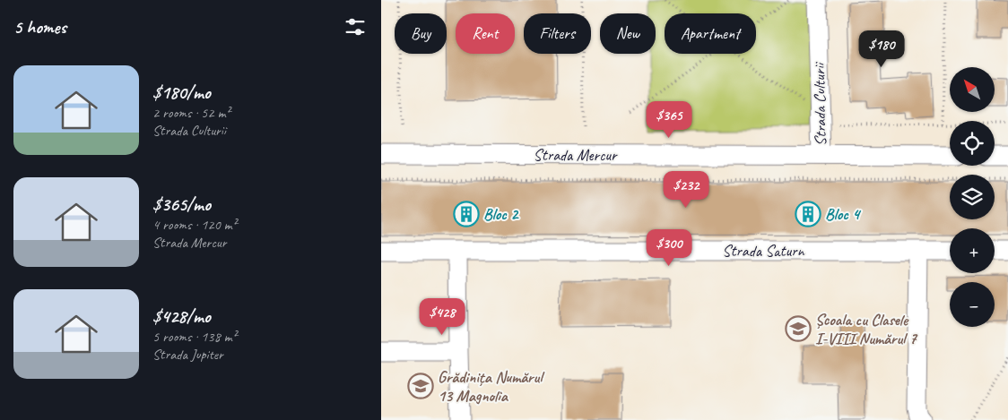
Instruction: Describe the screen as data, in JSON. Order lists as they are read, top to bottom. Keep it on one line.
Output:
{"streets":{"street":["Strada Culturii","Strada Mercur","Strada Saturn"]},"crossings":[["Strada Culturii","Strada Mercur"]],"places":{"building":["Bloc 2","Bloc 4"],"school or university":["Școala cu Clasele I-VIII Numărul 7","Grădinița Numărul 13 Magnolia"]},"north":"top left","page":{"heading":"5 homes","chip":["Buy","Rent","Filters","New","Apartment"],"price":["$180","$365","$232","$300","$428"],"list":[{"name":"$180/mo","note":"2 rooms · 52 m² · Strada Culturii"},{"name":"$365/mo","note":"4 rooms · 120 m² · Strada Mercur"},{"name":"$428/mo","note":"5 rooms · 138 m² · Strada Jupiter"}],"map_buttons":["+","−"]}}
